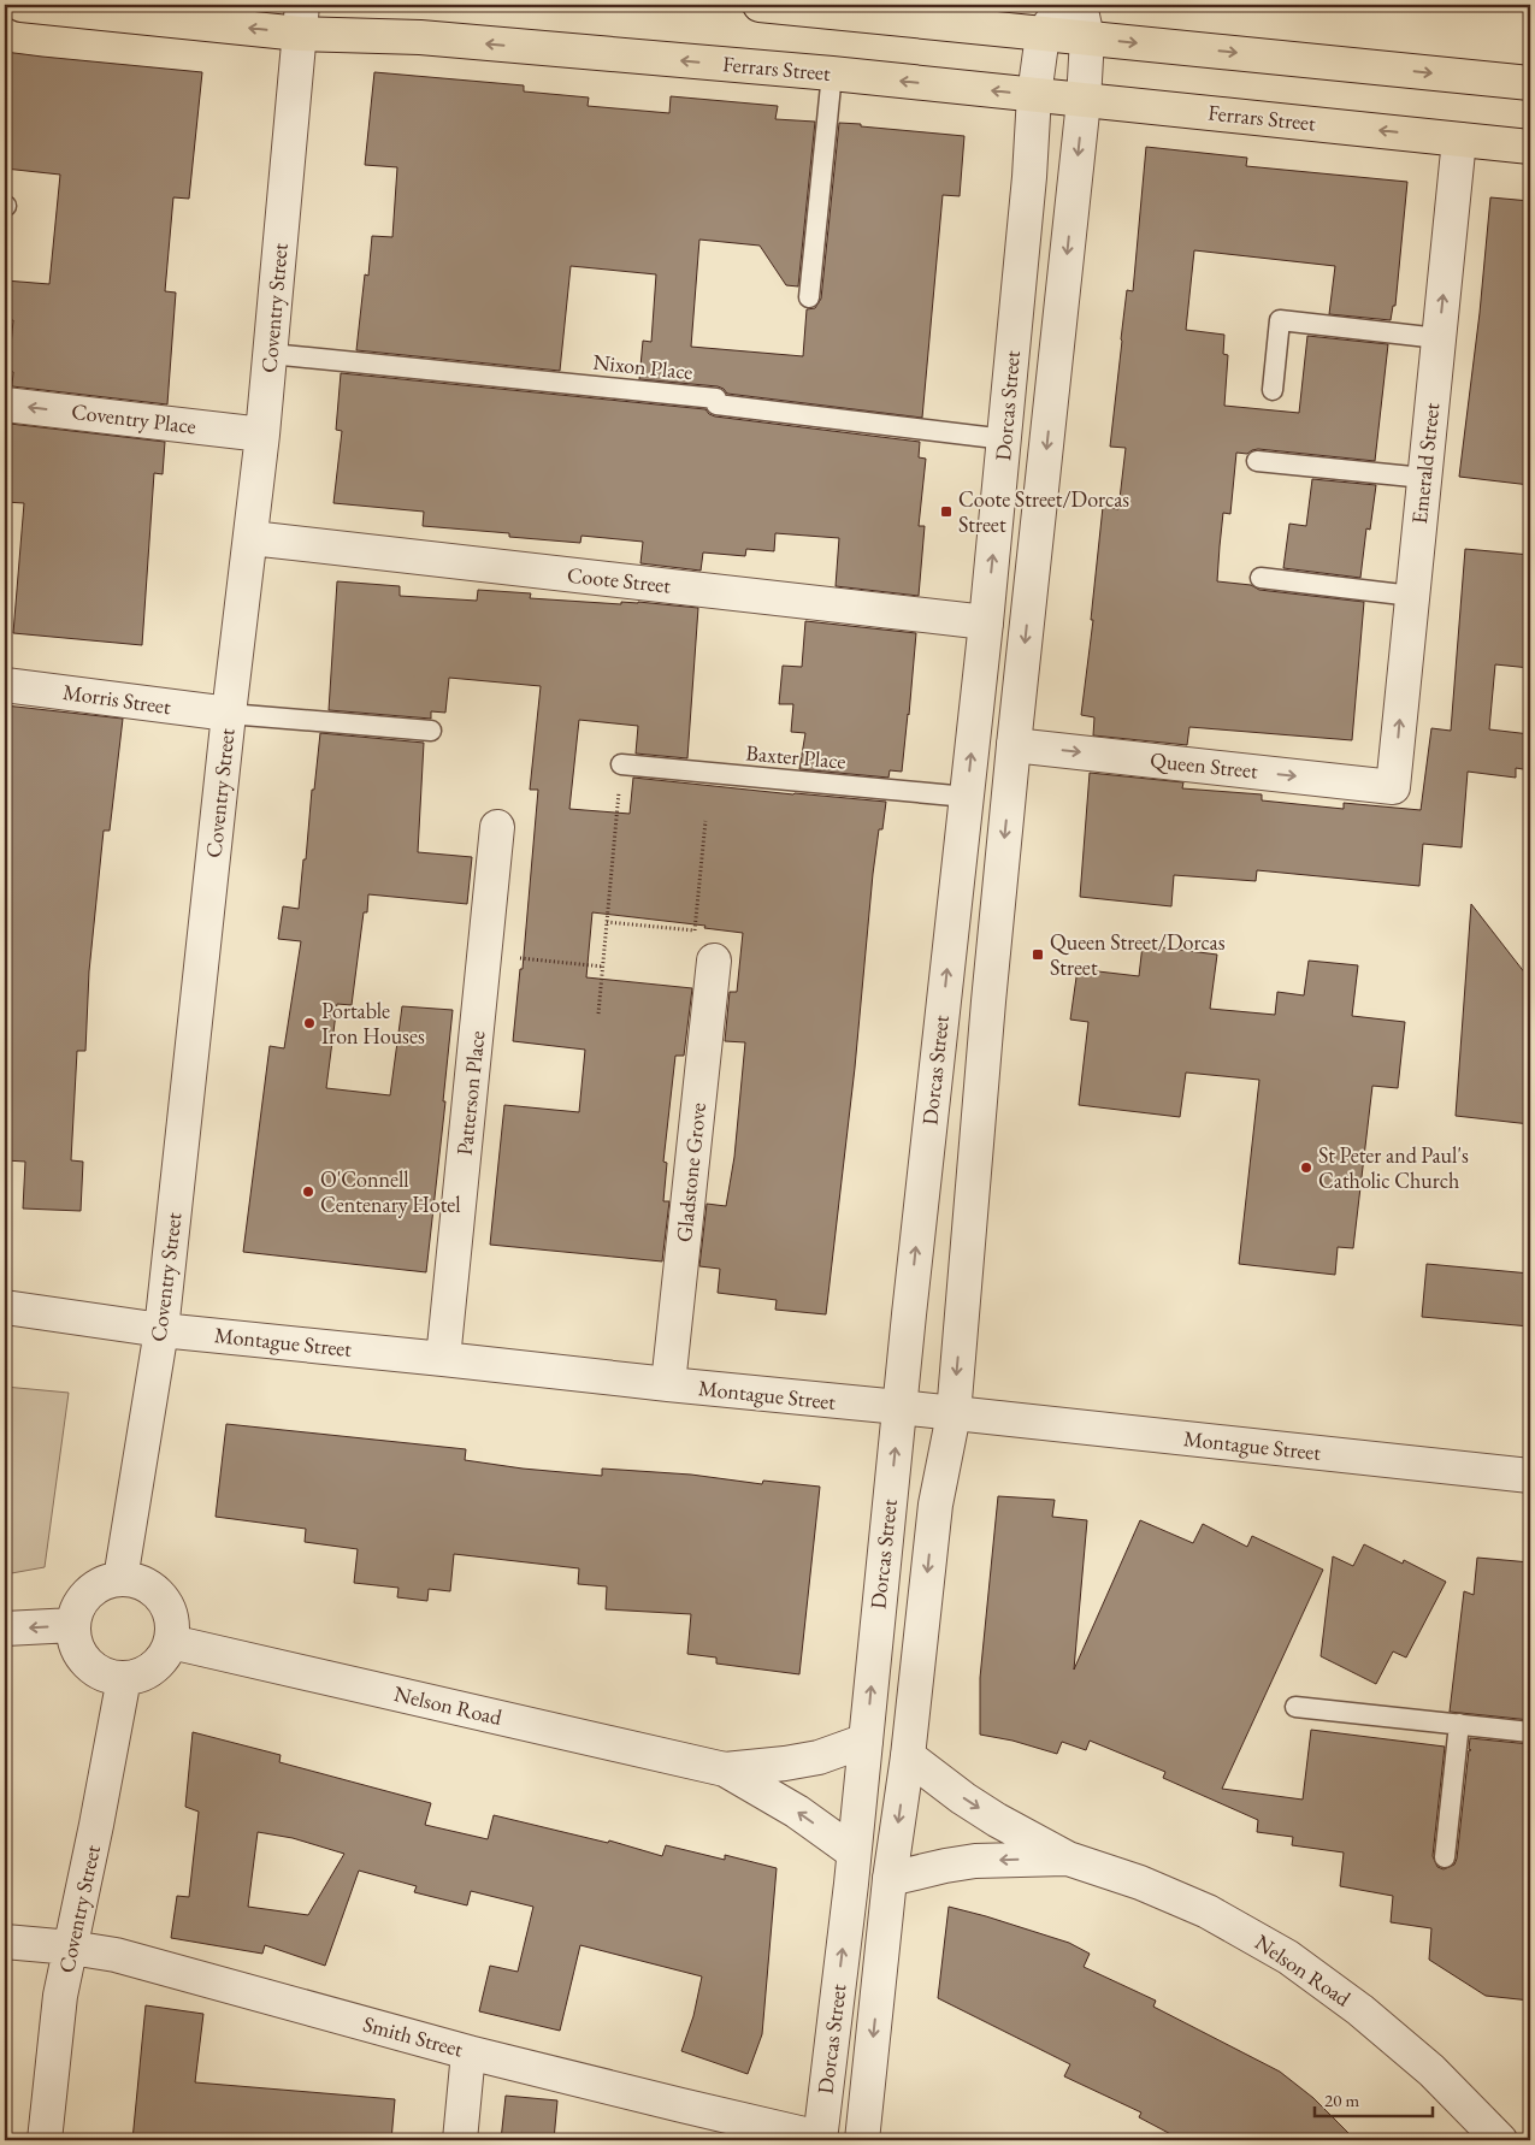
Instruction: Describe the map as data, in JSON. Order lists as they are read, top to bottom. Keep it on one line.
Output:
{"streets":{"main road":["Ferrars Street"],"street":["Coventry Street","Dorcas Street","Coventry Place","Emerald Street","Coote Street","Morris Street","Queen Street","Patterson Place","Gladstone Grove","Montague Street","Nelson Road","Smith Street"],"lane":["Nixon Place","Baxter Place"]},"crossings":[["Ferrars Street","Coventry Street"],["Ferrars Street","Dorcas Street"],["Ferrars Street","Emerald Street"],["Coventry Street","Nixon Place"],["Coventry Street","Coventry Place"],["Coventry Street","Coote Street"],["Coventry Street","Morris Street"],["Coventry Street","Montague Street"],["Coventry Street","Nelson Road"],["Coventry Street","Smith Street"],["Nixon Place","Dorcas Street"],["Dorcas Street","Coote Street"],["Dorcas Street","Baxter Place"],["Dorcas Street","Queen Street"],["Dorcas Street","Montague Street"],["Dorcas Street","Nelson Road"],["Dorcas Street","Smith Street"],["Emerald Street","Queen Street"],["Patterson Place","Montague Street"],["Gladstone Grove","Montague Street"]],"one_way":["Coventry Place","Emerald Street","Queen Street"],"places":{"transit":["Coote Street/Dorcas Street","Queen Street/Dorcas Street"],"other":["Portable Iron Houses","St Peter and Paul's Catholic Church","O'Connell Centenary Hotel"]},"scale_bar":"20 m"}
